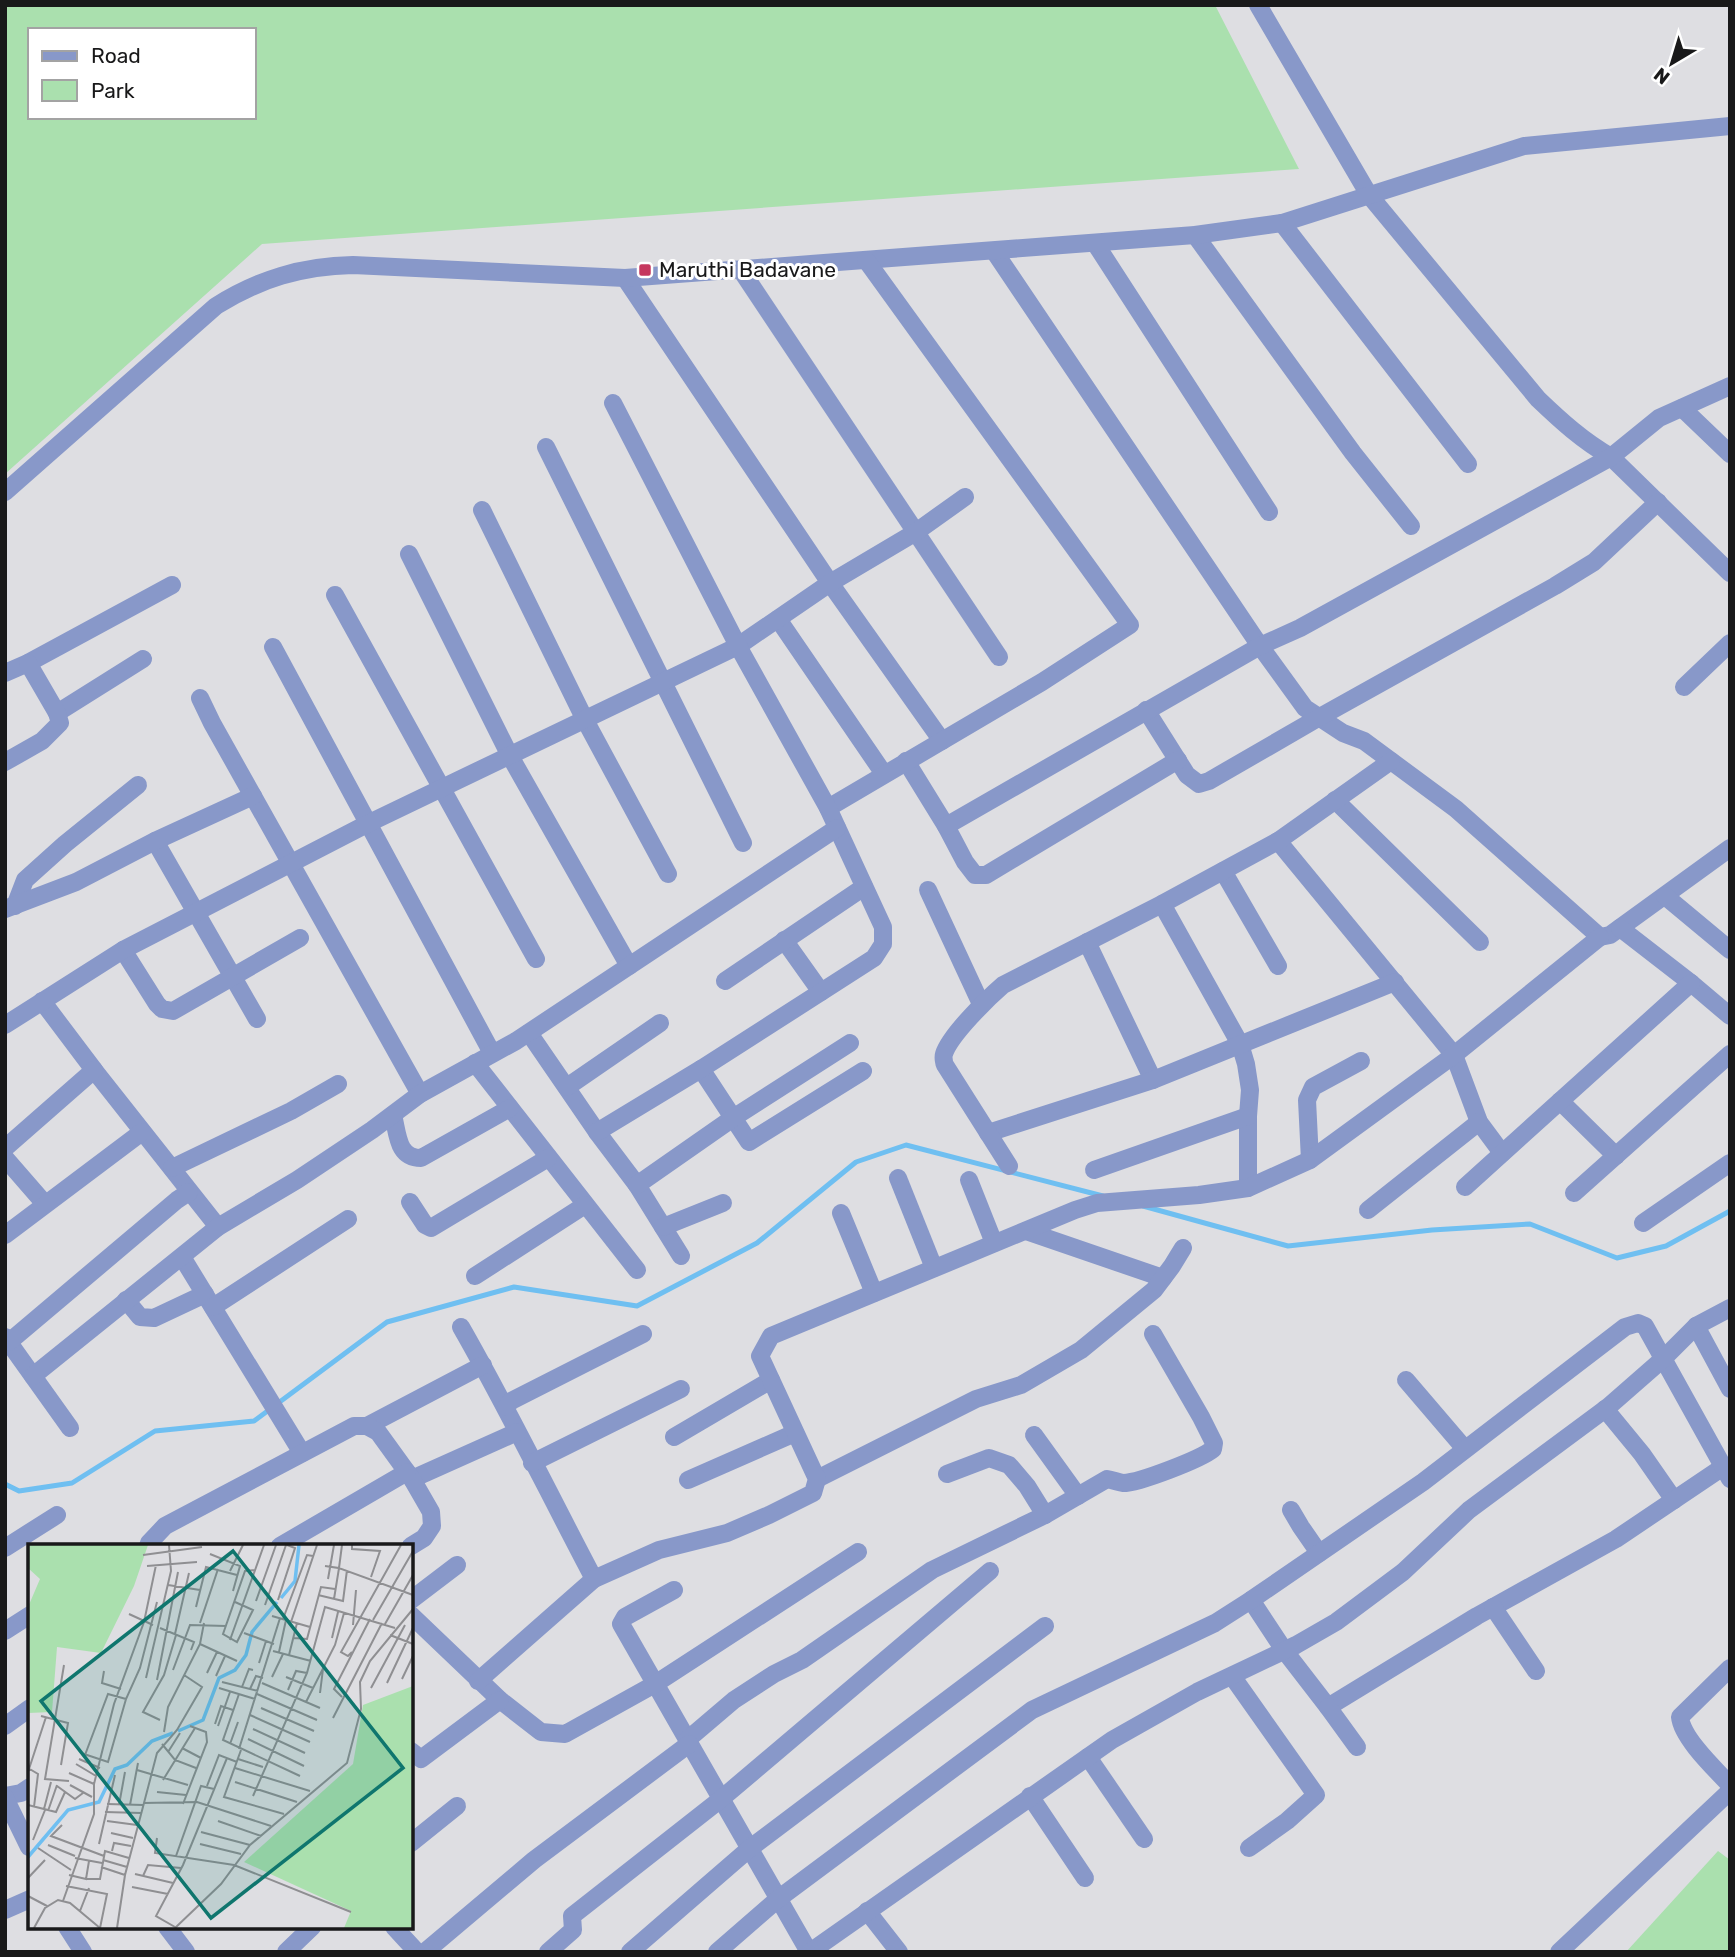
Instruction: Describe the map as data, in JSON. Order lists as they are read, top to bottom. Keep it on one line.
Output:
{"places":{"transit":["Maruthi Badavane"]},"legend":["Road","Park"],"north":"bottom left"}
